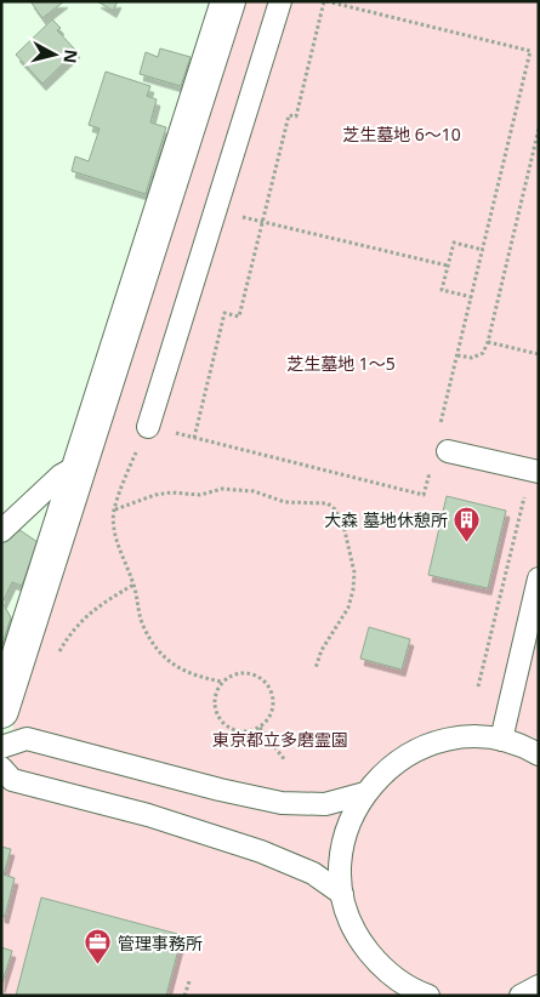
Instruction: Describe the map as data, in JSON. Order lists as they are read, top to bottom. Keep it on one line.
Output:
{"parks":["芝生墓地 6～10","芝生墓地 1～5","東京都立多磨霊園"],"places":{"building":["大森 墓地休憩所"],"office":["管理事務所"]},"north":"right"}
